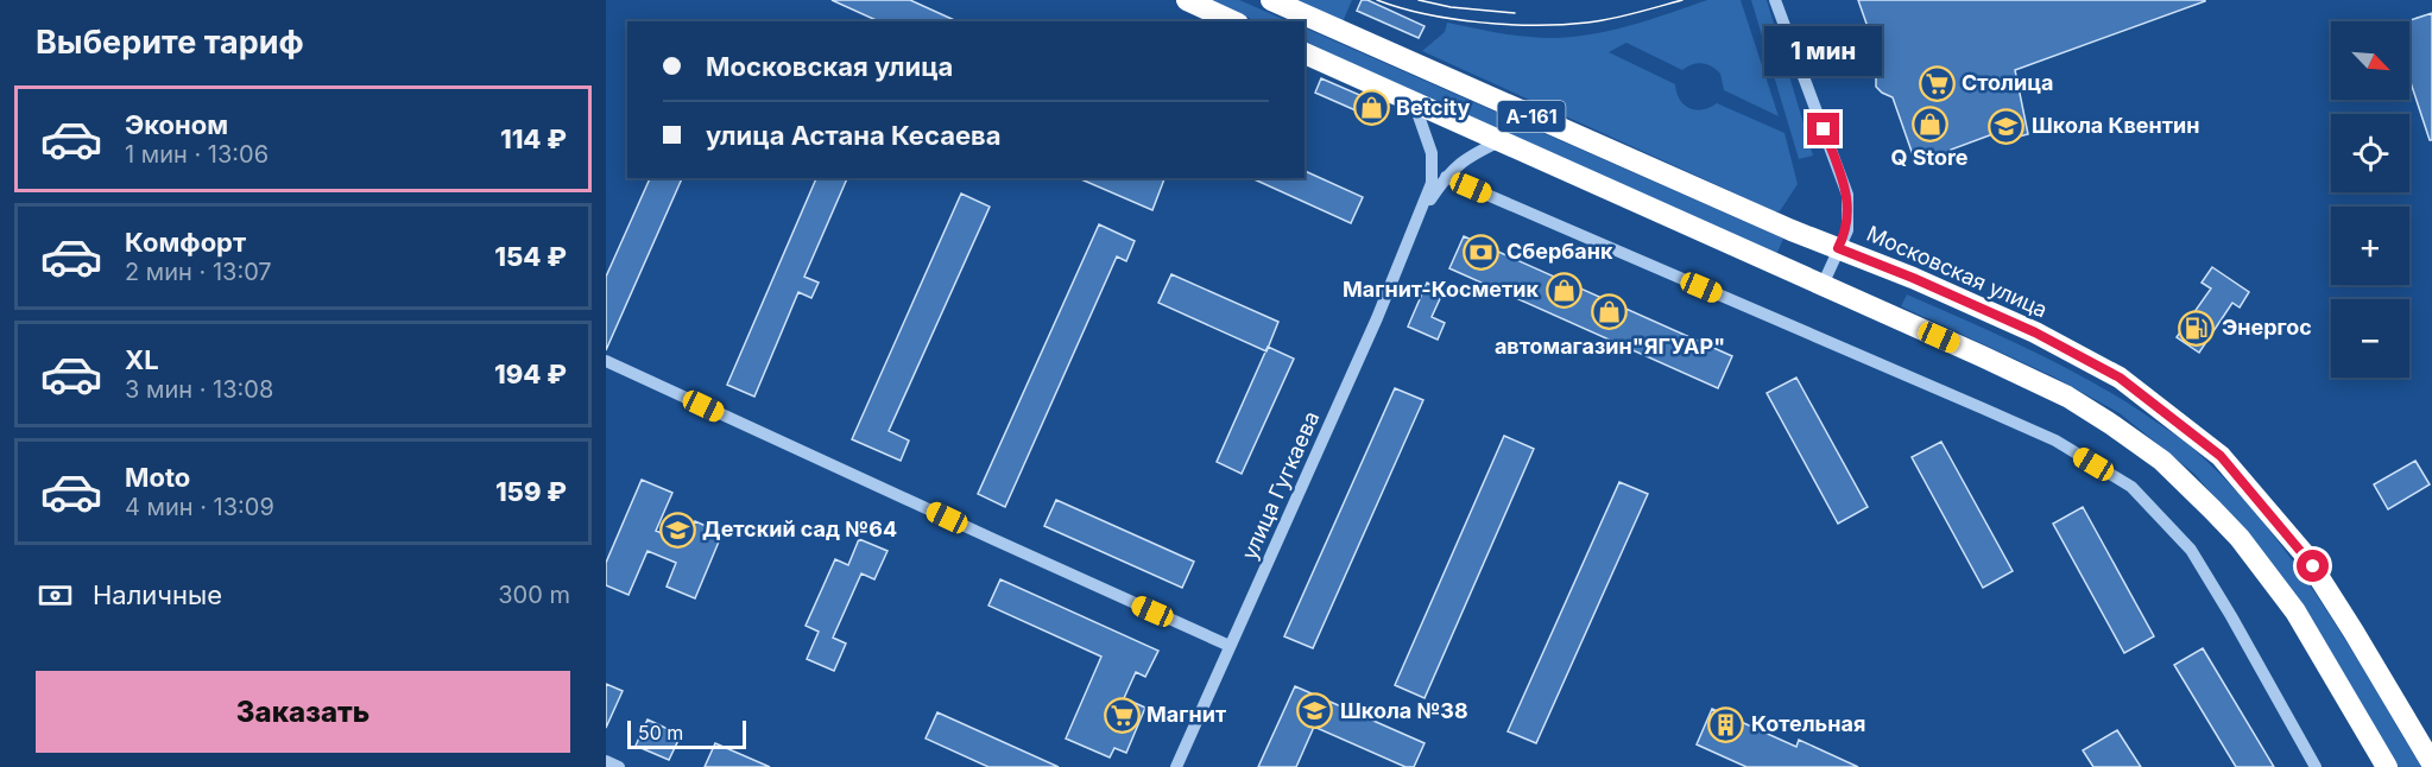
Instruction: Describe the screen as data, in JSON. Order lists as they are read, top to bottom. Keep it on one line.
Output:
{"streets":{"highway":["А-161","Московская улица"],"street":["улица Гугкаева"]},"crossings":[["А-161","улица Гугкаева"]],"places":{"supermarket":["Столица","Магнит"],"shop":["Betcity","Q Store","Магнит-Косметик","автомагазин\"ЯГУАР\""],"school or university":["Школа Квентин","Детский сад №64","Школа №38"],"bank":["Сбербанк"],"fuel station":["Энергос"],"building":["Котельная"]},"scale_bar":"50 m","north":"bottom right","page":{"heading":"Выберите тариф","map_buttons":["+","−"],"banner":["Московская улица","улица Астана Кесаева"],"bubble":"1 мин","list":[{"name":"Эконом","note":"1 мин · 13:06","value":"114 ₽"},{"name":"Комфорт","note":"2 мин · 13:07","value":"154 ₽"},{"name":"XL","note":"3 мин · 13:08","value":"194 ₽"},{"name":"Moto","note":"4 мин · 13:09","value":"159 ₽"}],"pay":["Наличные","300 m"],"buttons":"Заказать","scale":"50 m"}}
